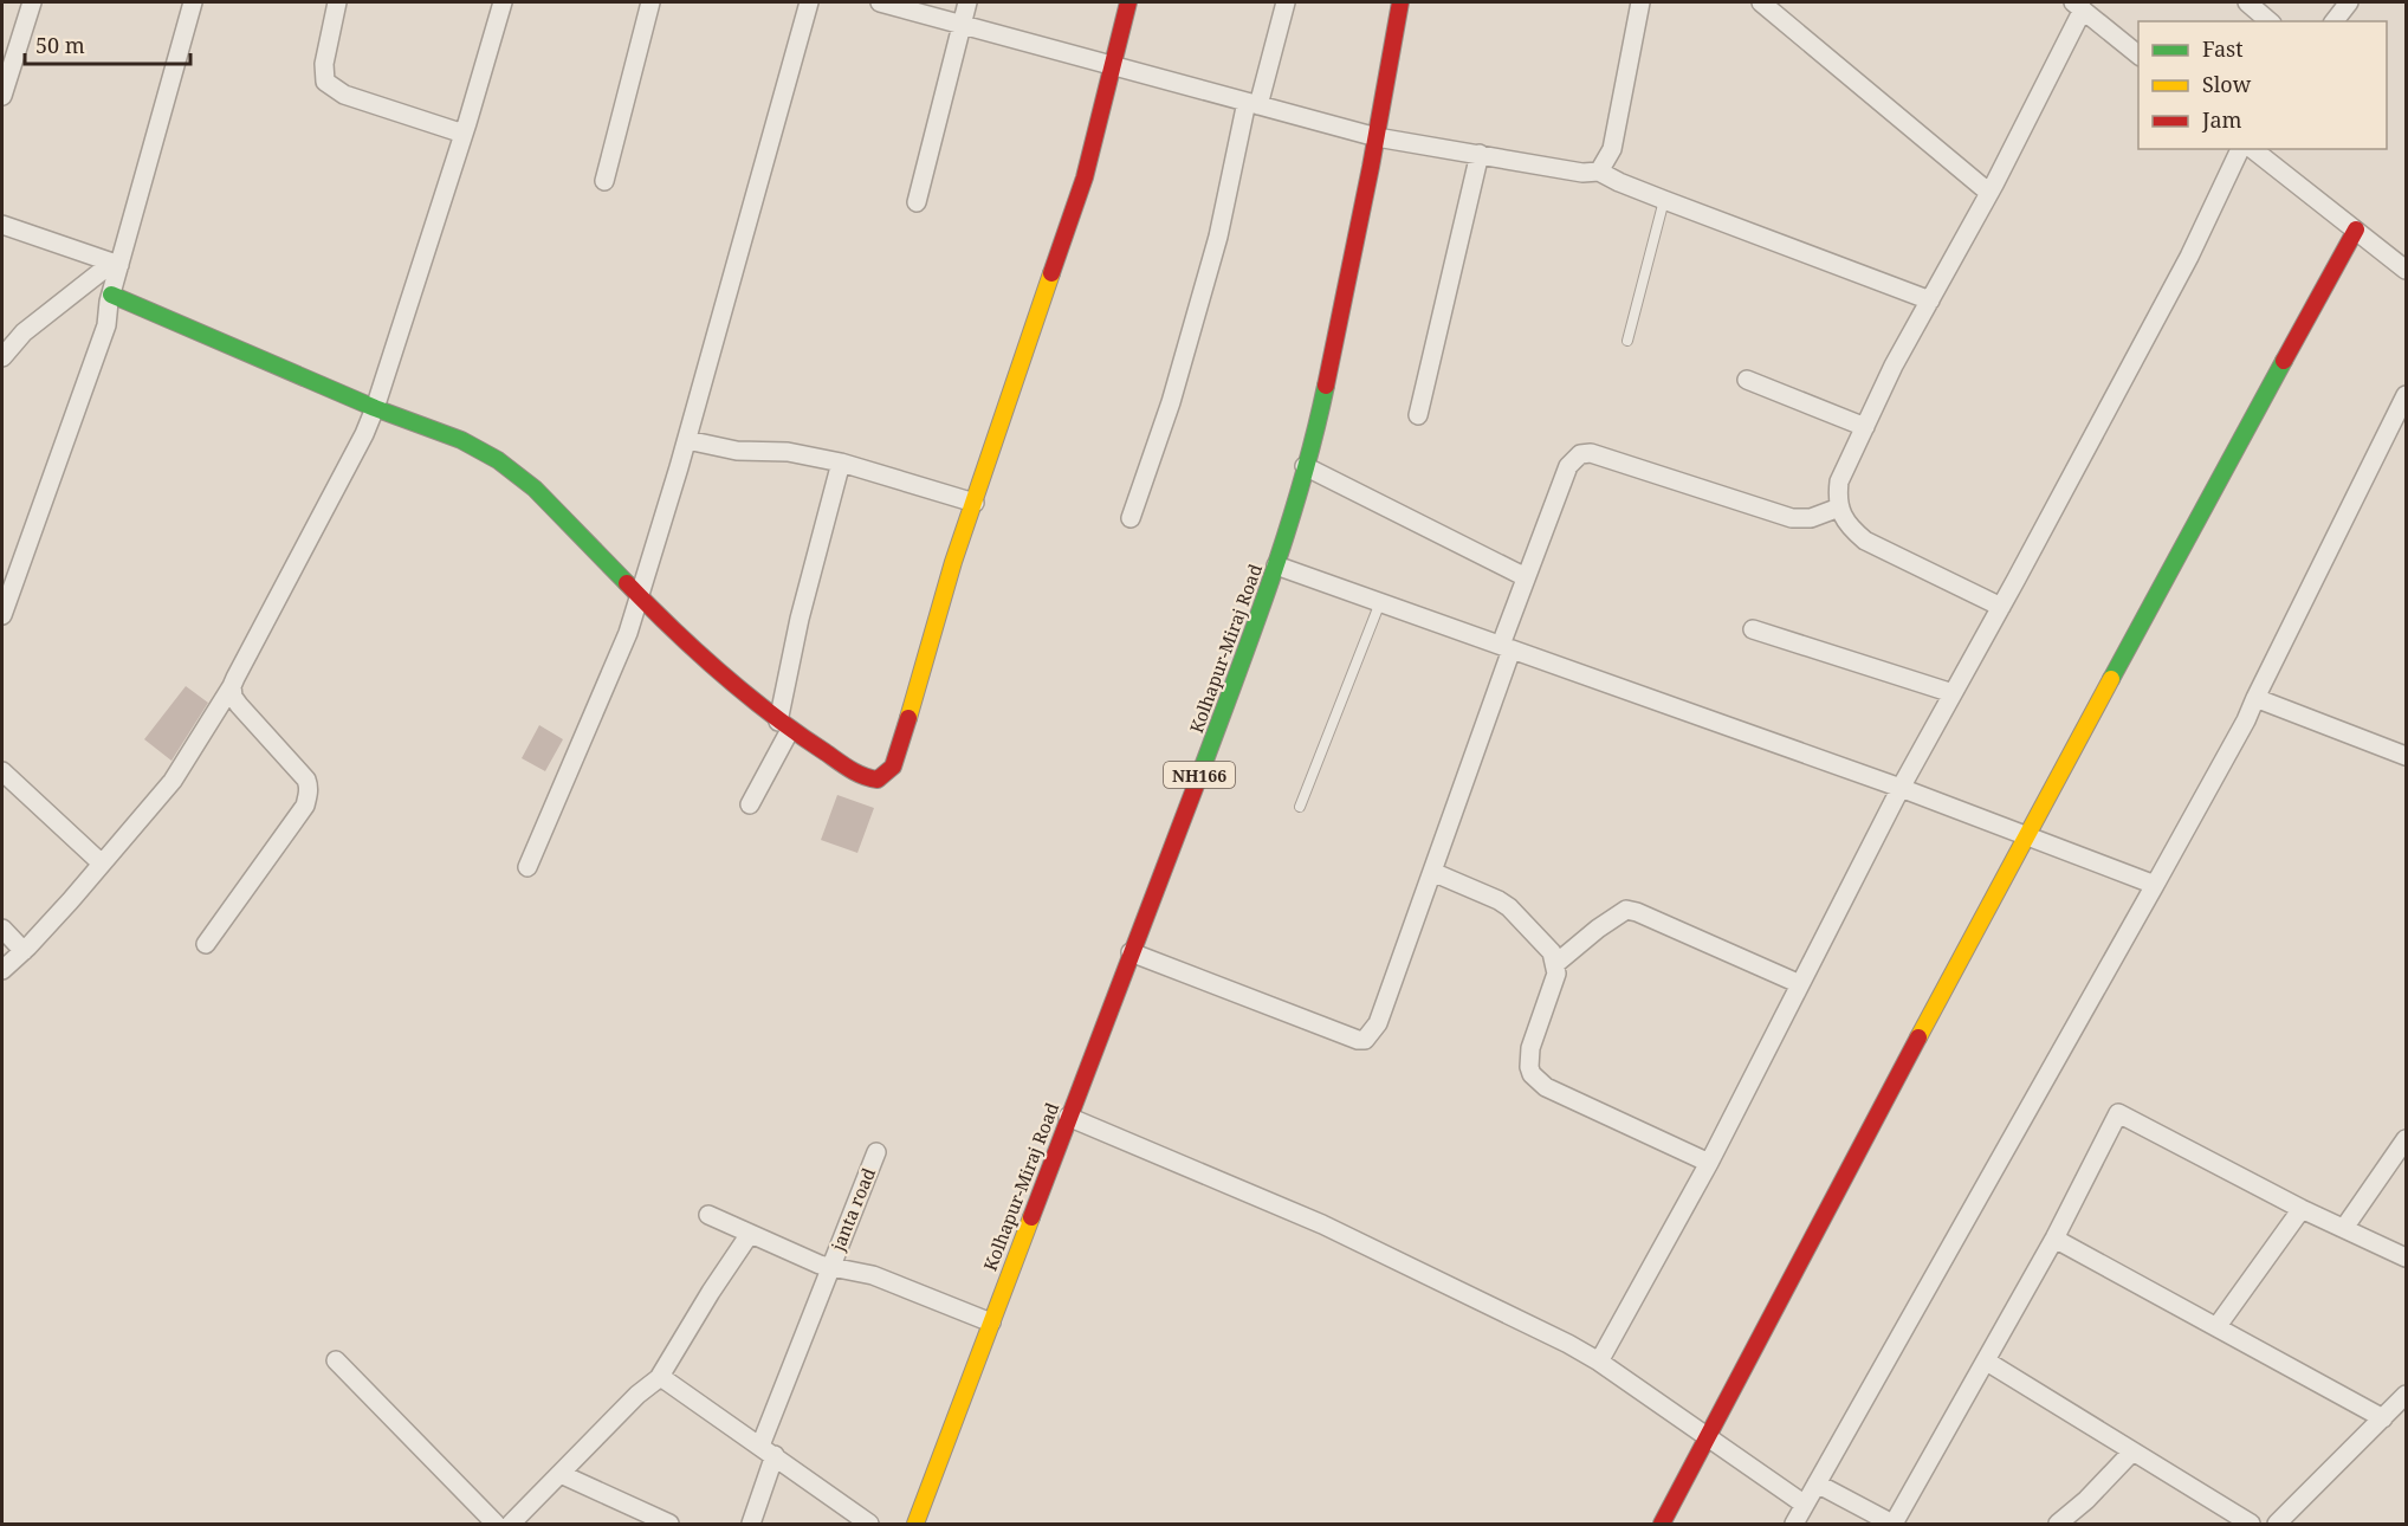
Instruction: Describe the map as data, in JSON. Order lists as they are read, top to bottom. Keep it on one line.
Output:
{"streets":{"main road":["Kolhapur-Miraj Road","NH166"],"street":["janta road"]},"legend":["Fast","Slow","Jam"],"scale_bar":"50 m"}
